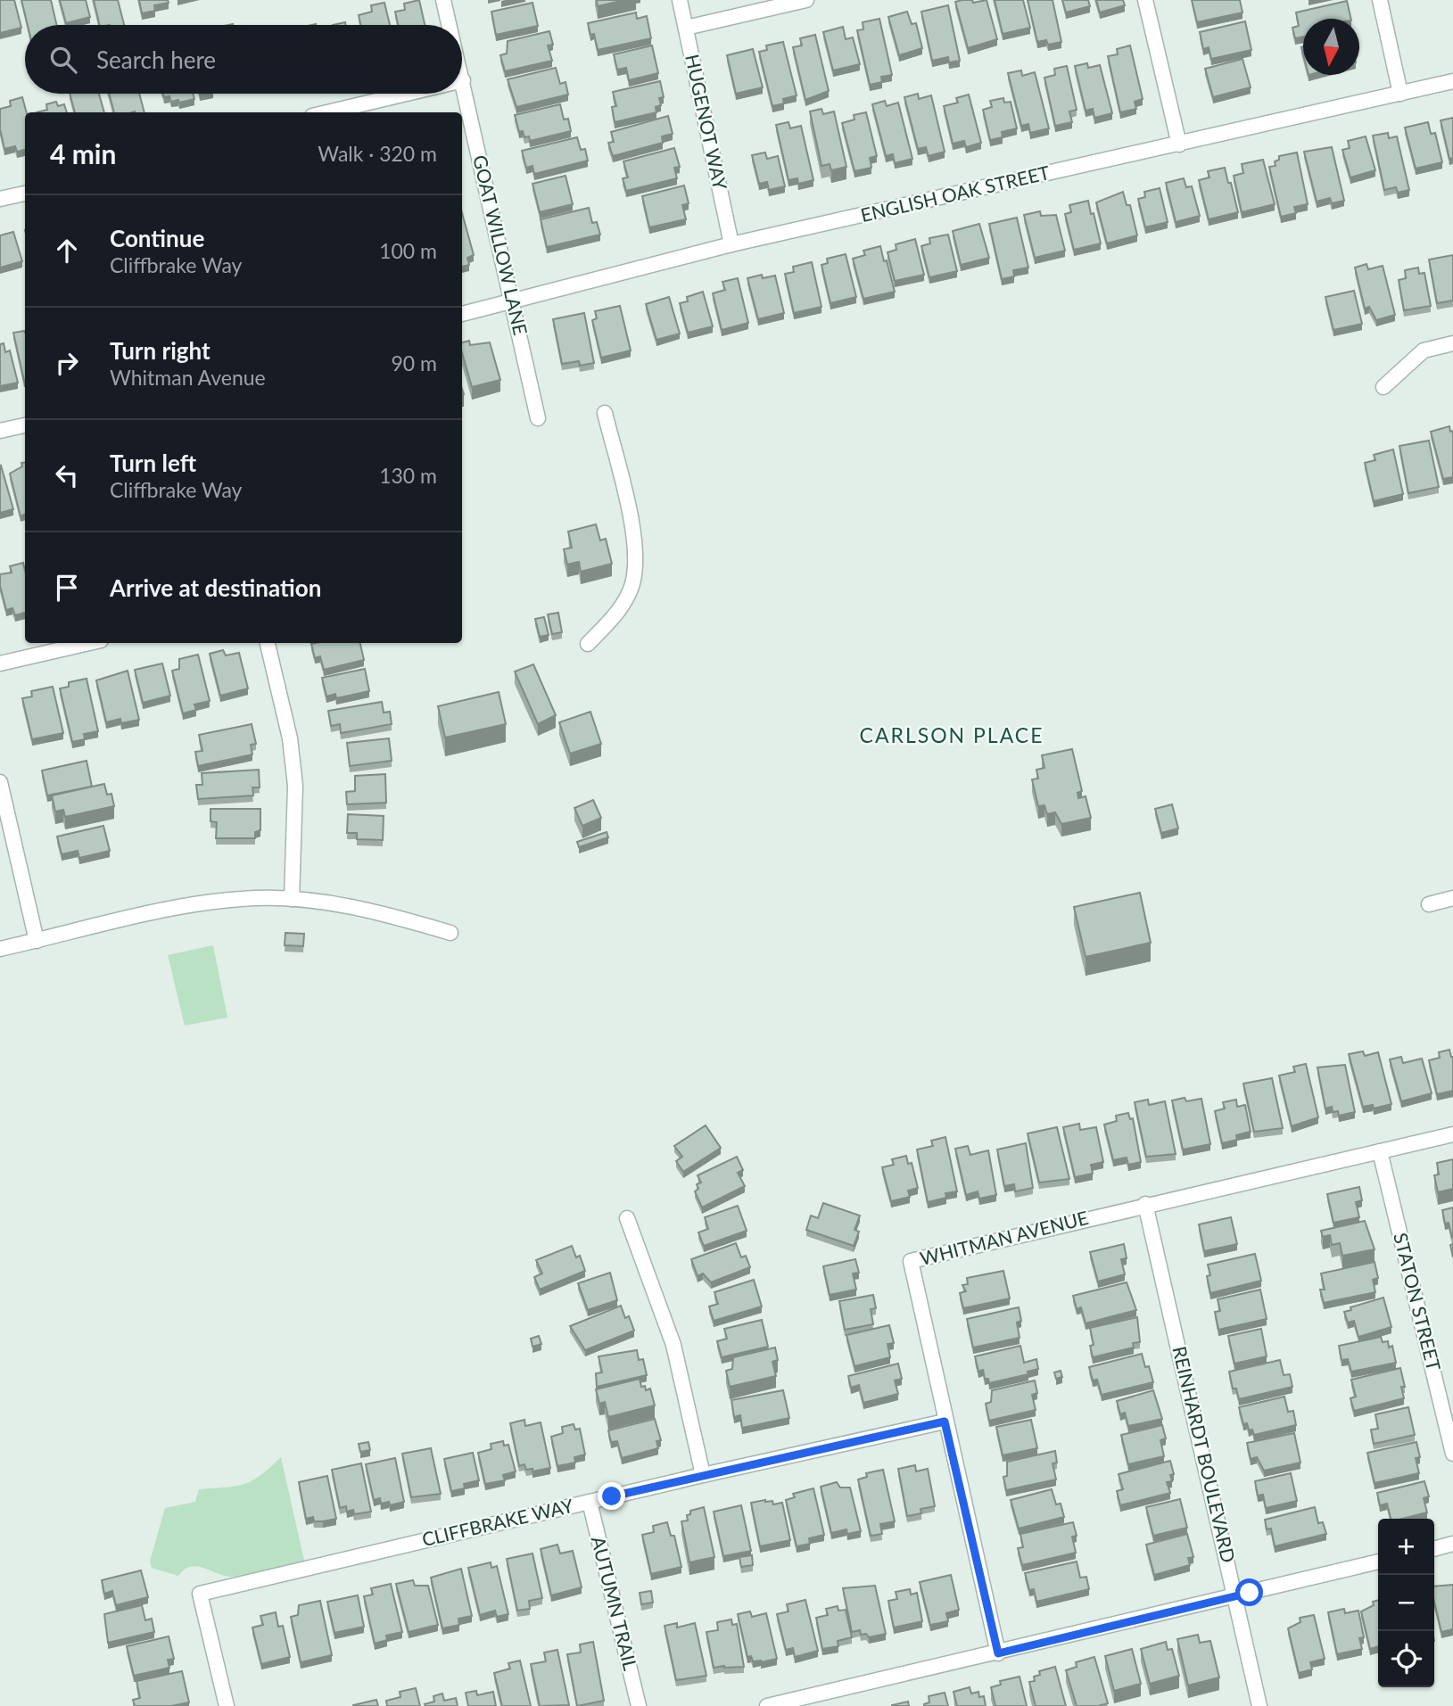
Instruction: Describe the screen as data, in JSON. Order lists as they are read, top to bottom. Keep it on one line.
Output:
{"streets":{"street":["HUGENOT WAY","ENGLISH OAK STREET","GOAT WILLOW LANE","WHITMAN AVENUE","STATON STREET","REINHARDT BOULEVARD","CLIFFBRAKE WAY","AUTUMN TRAIL"]},"crossings":[["HUGENOT WAY","ENGLISH OAK STREET"],["ENGLISH OAK STREET","GOAT WILLOW LANE"],["WHITMAN AVENUE","STATON STREET"],["WHITMAN AVENUE","REINHARDT BOULEVARD"],["WHITMAN AVENUE","CLIFFBRAKE WAY"],["CLIFFBRAKE WAY","AUTUMN TRAIL"]],"districts":["CARLSON PLACE"],"north":"bottom","page":{"search":"Search here","heading":["4 min","Walk · 320 m"],"list":[["Continue","Cliffbrake Way","100 m"],["Turn right","Whitman Avenue","90 m"],["Turn left","Cliffbrake Way","130 m"],"Arrive at destination"],"map_buttons":["+","−"]}}
